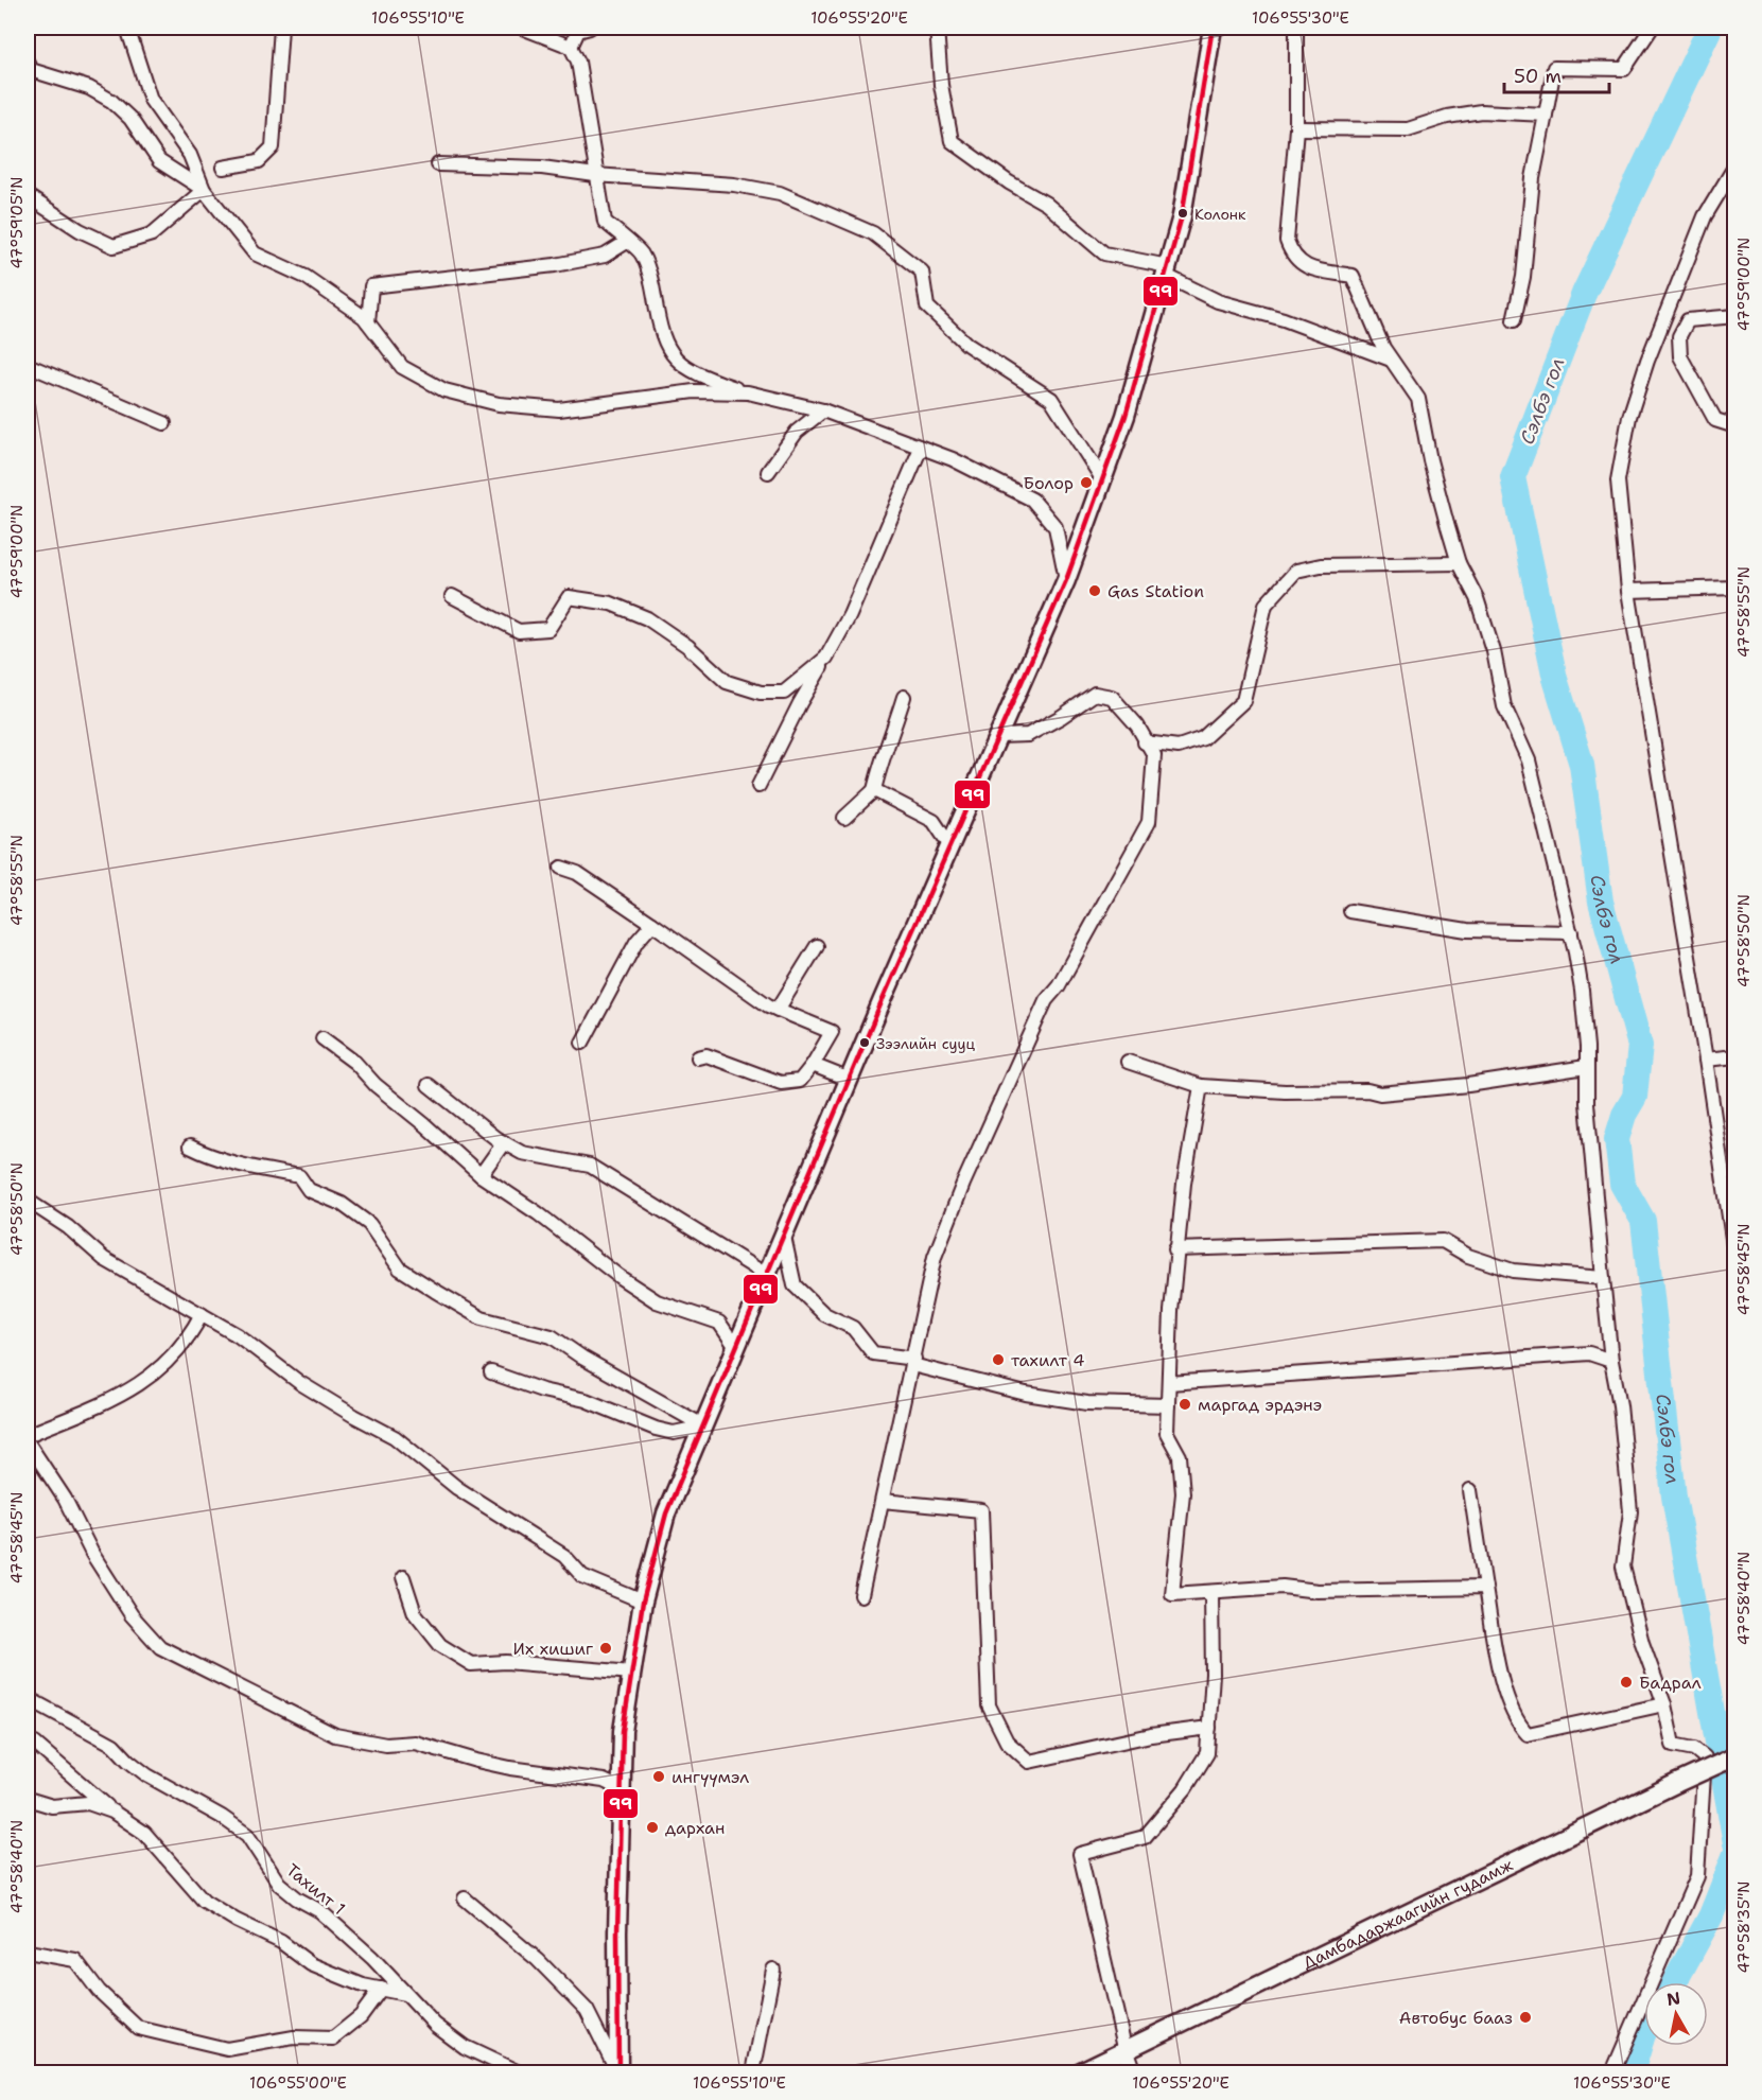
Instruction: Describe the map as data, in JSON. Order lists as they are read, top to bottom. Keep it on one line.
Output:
{"streets":{"main road":["Дамбадаржаагийн гудамж"],"street":["Тахилт 1"]},"water":["Сэлбэ гол"],"places":["Колонк","Болор","Gas Station","Зээлийн сууц","тахилт 4","маргад эрдэнэ","Их хишиг","Бадрал","ингүүмэл","дархан","Автобус бааз"],"lines":["transit line 99"],"scale_bar":"50 m","north":"top","coordinates":["106°55'10\"E","106°55'20\"E","106°55'30\"E","47°59'05\"N","47°59'00\"N","47°58'55\"N","47°58'50\"N","47°58'45\"N","47°58'40\"N","47°58'35\"N","106°55'00\"E"]}
